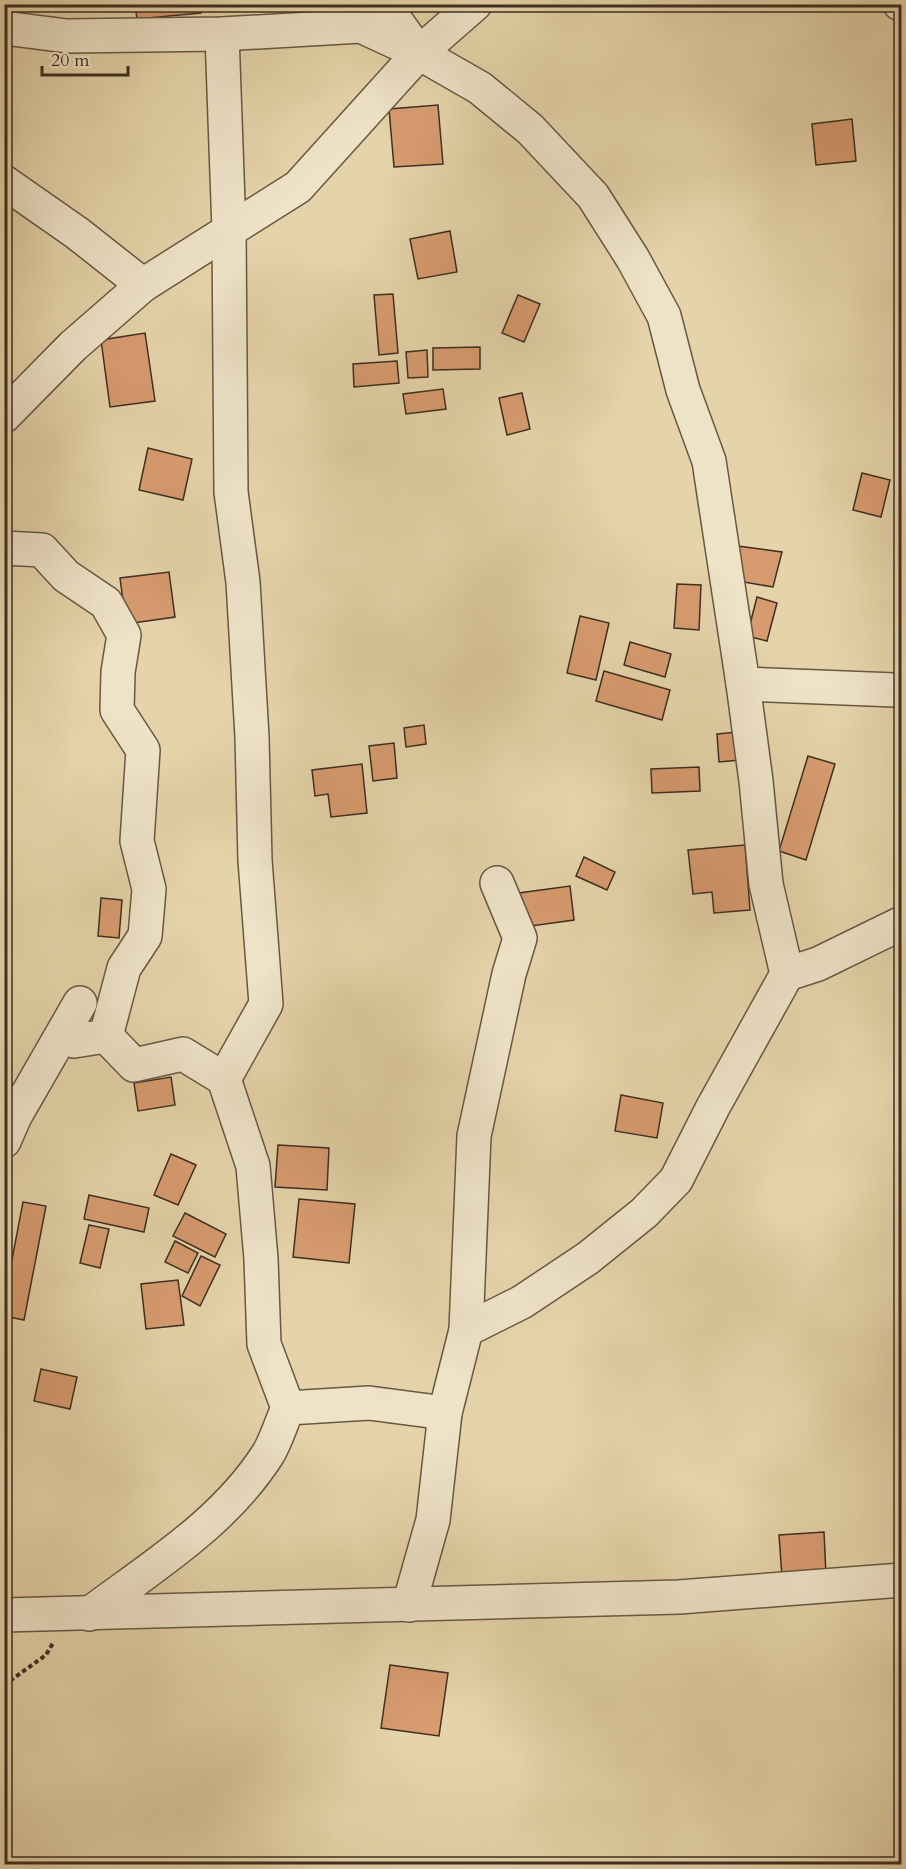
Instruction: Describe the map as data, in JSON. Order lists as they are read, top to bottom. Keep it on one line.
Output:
{"scale_bar":"20 m"}
